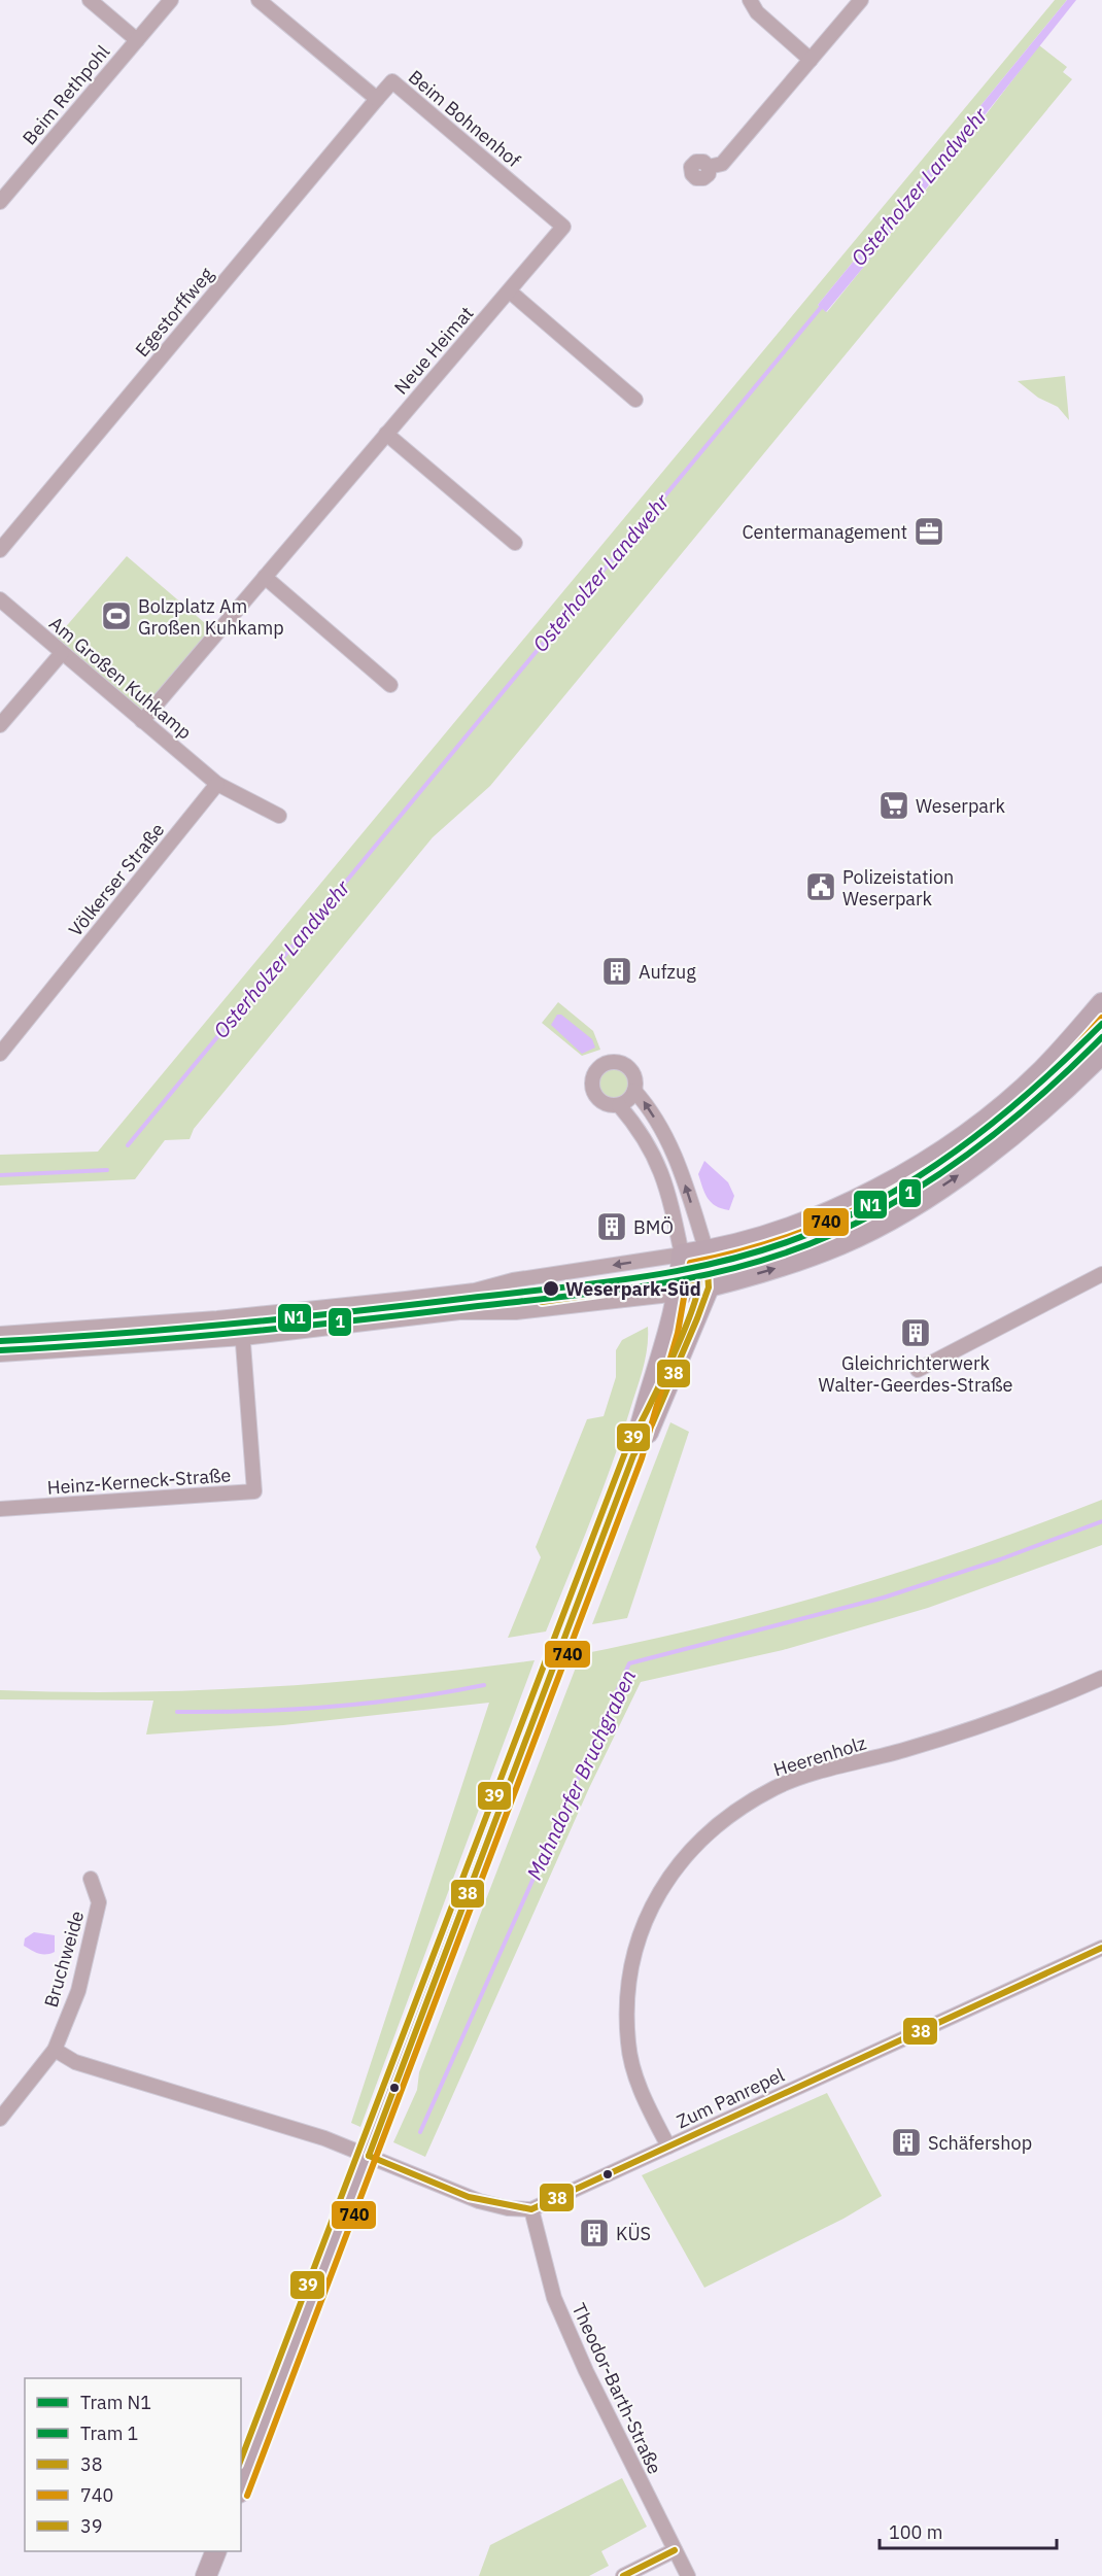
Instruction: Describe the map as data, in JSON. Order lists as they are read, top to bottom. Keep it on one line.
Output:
{"streets":{"street":["Beim Rethpohl","Beim Bohnenhof","Egestorffweg","Neue Heimat","Am Großen Kuhkamp","Völkerser Straße","Heinz-Kerneck-Straße","Heerenholz","Bruchweide","Zum Panrepel","Theodor-Barth-Straße"]},"crossings":[["Beim Bohnenhof","Egestorffweg"],["Beim Bohnenhof","Neue Heimat"],["Neue Heimat","Am Großen Kuhkamp"],["Am Großen Kuhkamp","Völkerser Straße"],["Heerenholz","Zum Panrepel"],["Bruchweide","Zum Panrepel"],["Zum Panrepel","Theodor-Barth-Straße"]],"water":["Osterholzer Landwehr","Mahndorfer Bruchgraben"],"places":{"office":["Centermanagement"],"sports":["Bolzplatz Am Großen Kuhkamp"],"supermarket":["Weserpark"],"public building":["Polizeistation Weserpark"],"building":["Aufzug","BMÖ","Gleichrichterwerk Walter-Geerdes-Straße","Schäfershop","KÜS"],"other":["Weserpark-Süd"]},"lines":["transit line 740","tram line N1","tram line 1","transit line 38","transit line 39"],"legend":["Tram N1","Tram 1","38","740","39"],"scale_bar":"100 m"}
